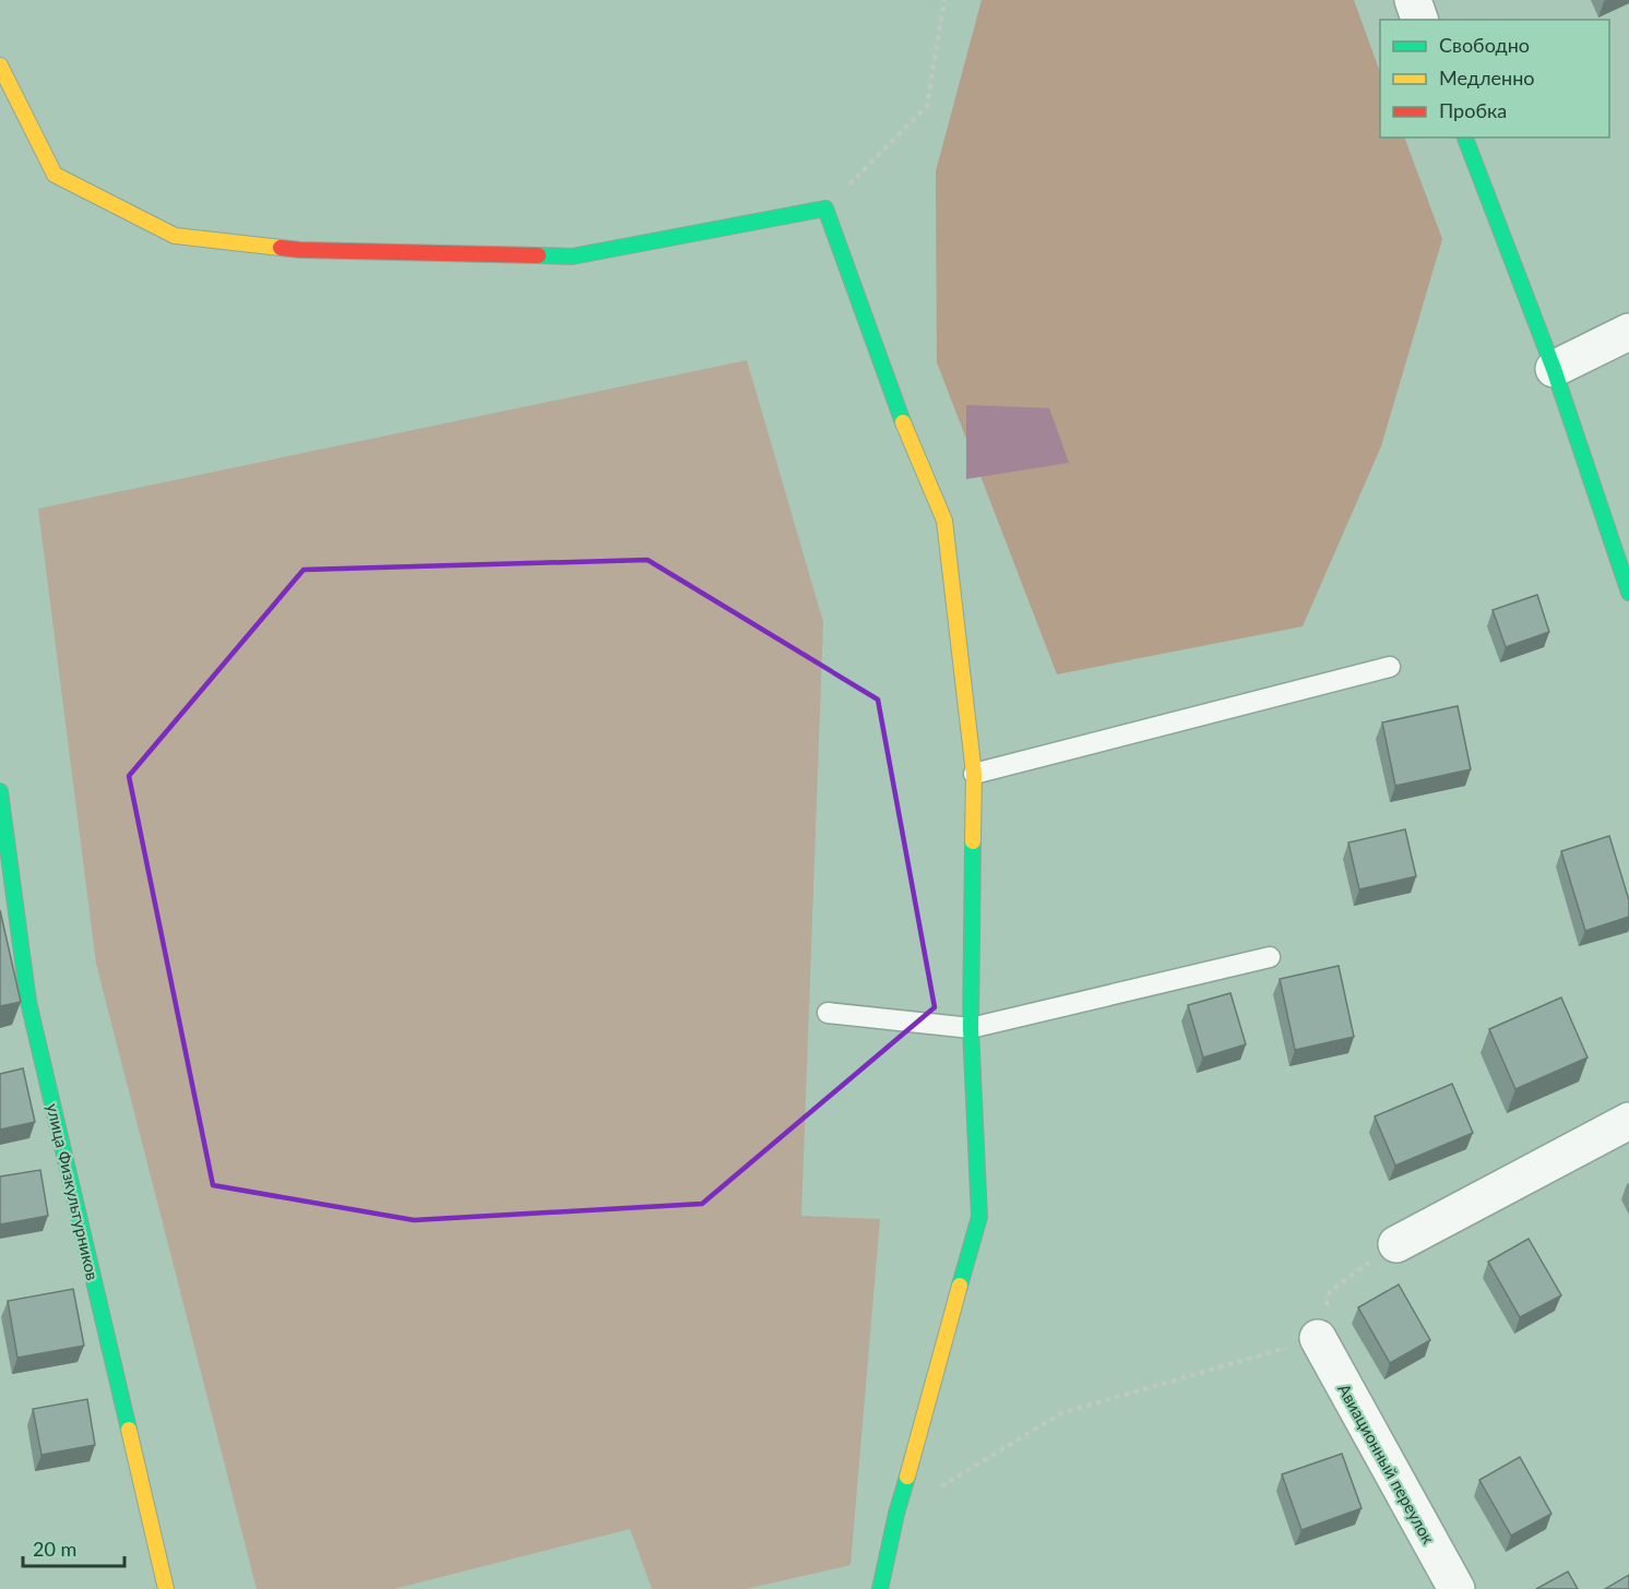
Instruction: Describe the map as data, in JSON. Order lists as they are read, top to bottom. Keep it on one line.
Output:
{"streets":{"street":["улица Физкультурников","Авиационный переулок"]},"legend":["Свободно","Медленно","Пробка"],"scale_bar":"20 m"}
